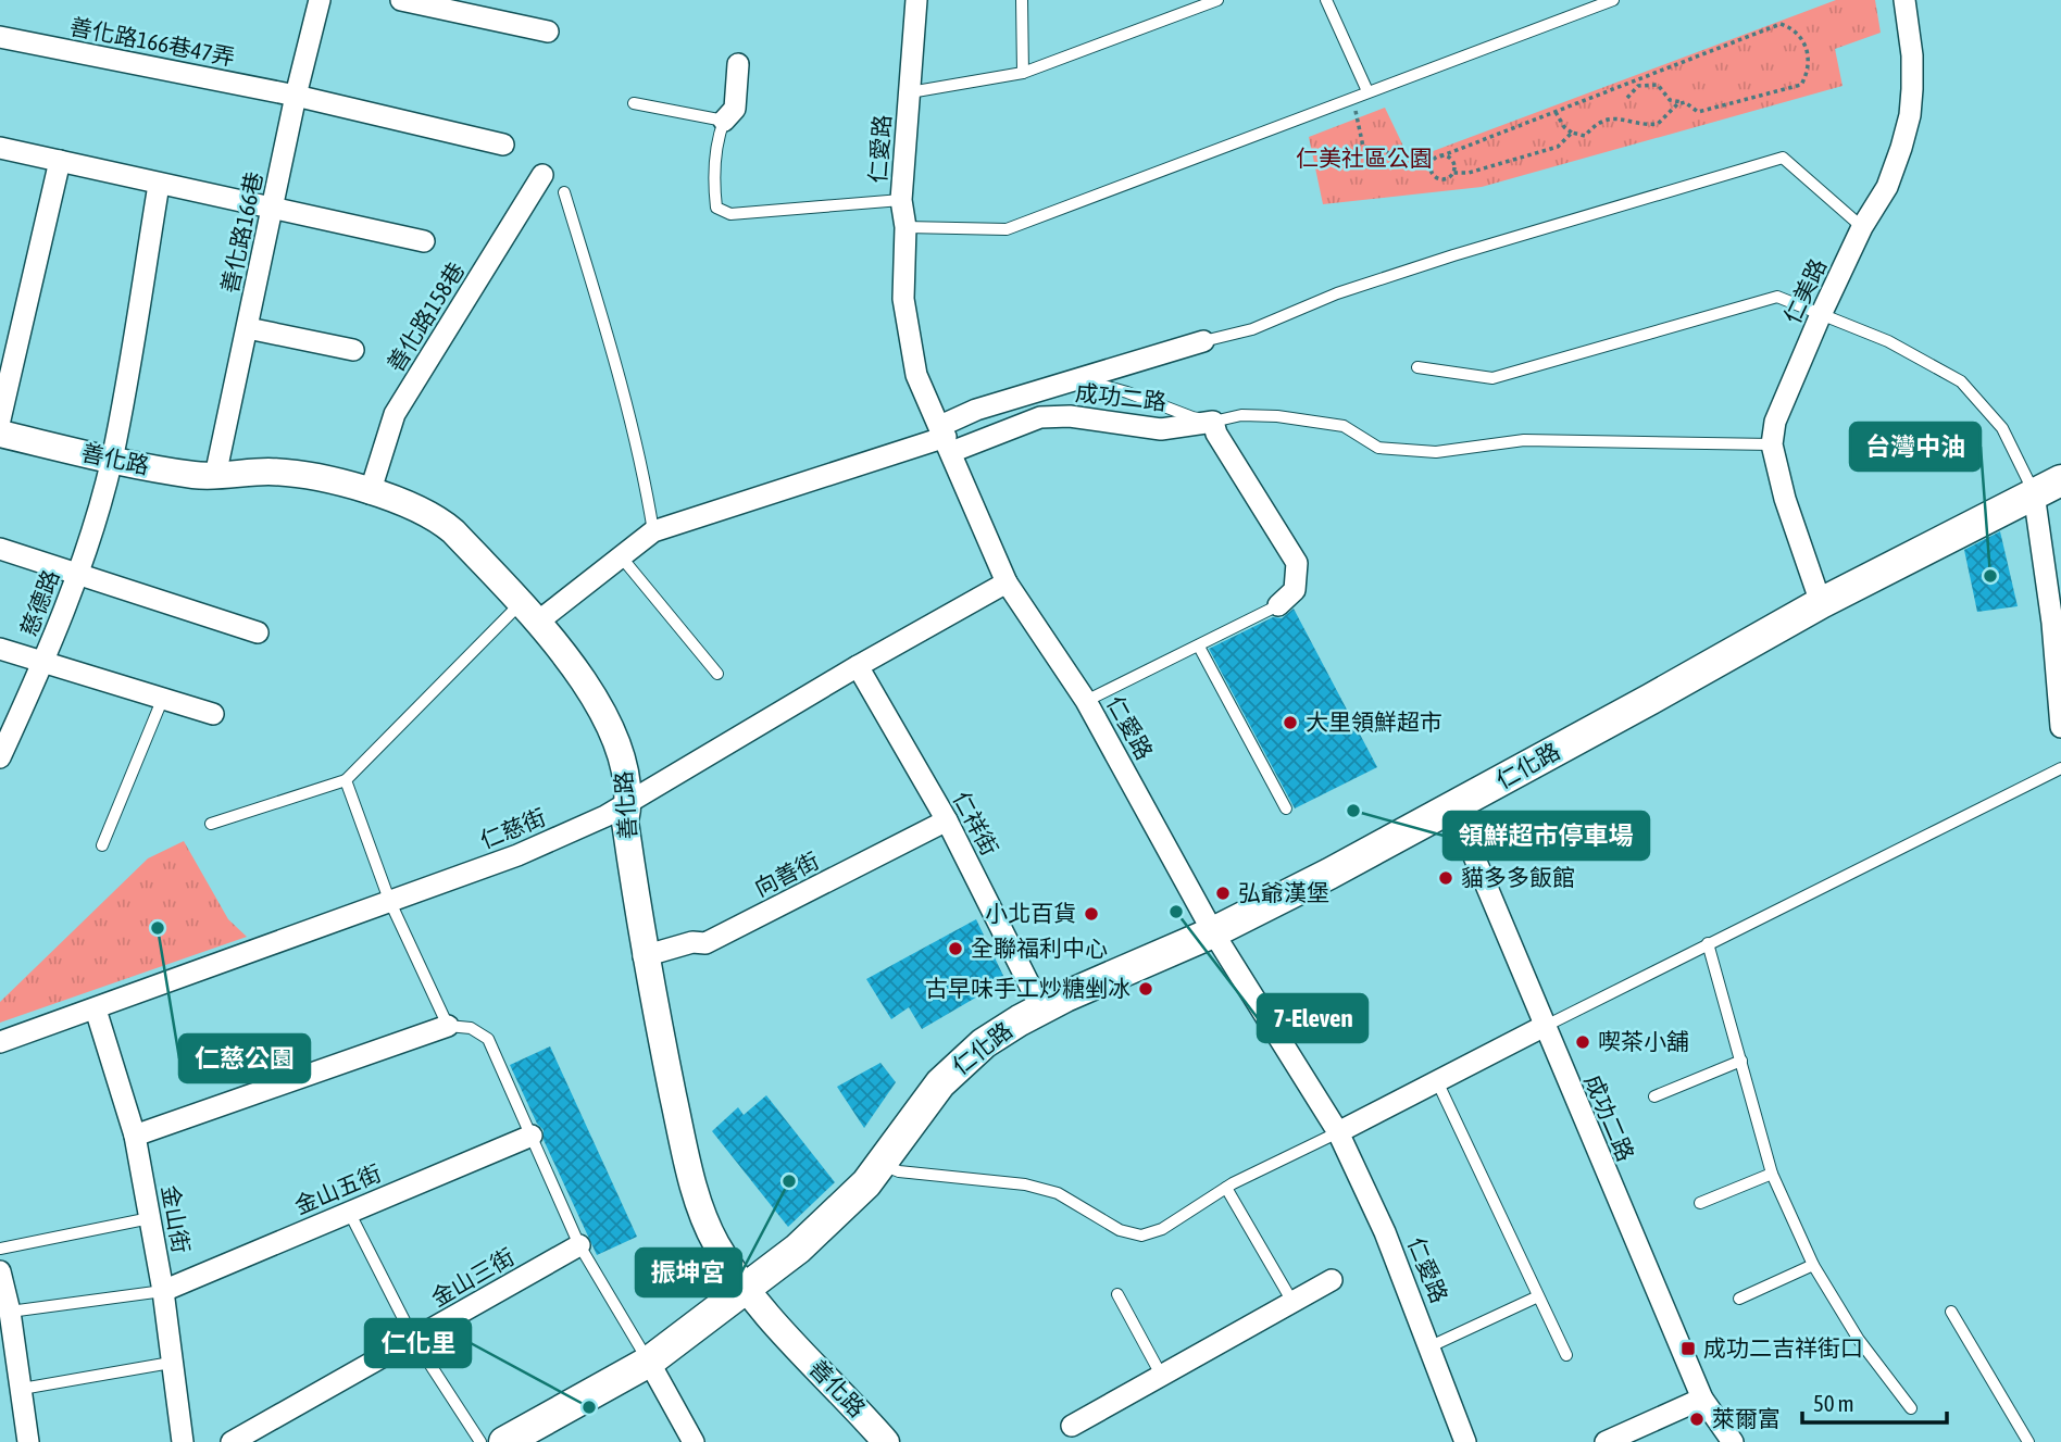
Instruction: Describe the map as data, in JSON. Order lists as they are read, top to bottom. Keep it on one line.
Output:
{"streets":{"main road":["仁化路"],"street":["善化路166巷47弄","仁愛路","善化路166巷","仁美路","善化路158巷","成功二路","善化路","慈德路","仁祥街","仁慈街","向善街","金山五街","金山街","金山三街"]},"crossings":[["善化路166巷47弄","善化路166巷"],["仁愛路","成功二路"],["仁愛路","仁化路"],["仁愛路","仁慈街"],["善化路166巷","善化路"],["仁美路","仁化路"],["善化路158巷","善化路"],["成功二路","善化路"],["成功二路","仁化路"],["善化路","慈德路"],["善化路","仁化路"],["善化路","仁慈街"],["善化路","向善街"],["仁化路","仁祥街"],["仁祥街","仁慈街"],["仁祥街","向善街"],["仁慈街","金山街"],["金山五街","金山街"]],"parks":["仁美社區公園"],"places":{"other":["台灣中油","大里領鮮超市","領鮮超市停車場","貓多多飯館","弘爺漢堡","7-Eleven","小北百貨","仁慈公園","全聯福利中心","古早味手工炒糖剉冰","喫茶小舖","振坤宮","仁化里","萊爾富"],"transit":["成功二吉祥街口"]},"scale_bar":"50 m"}
